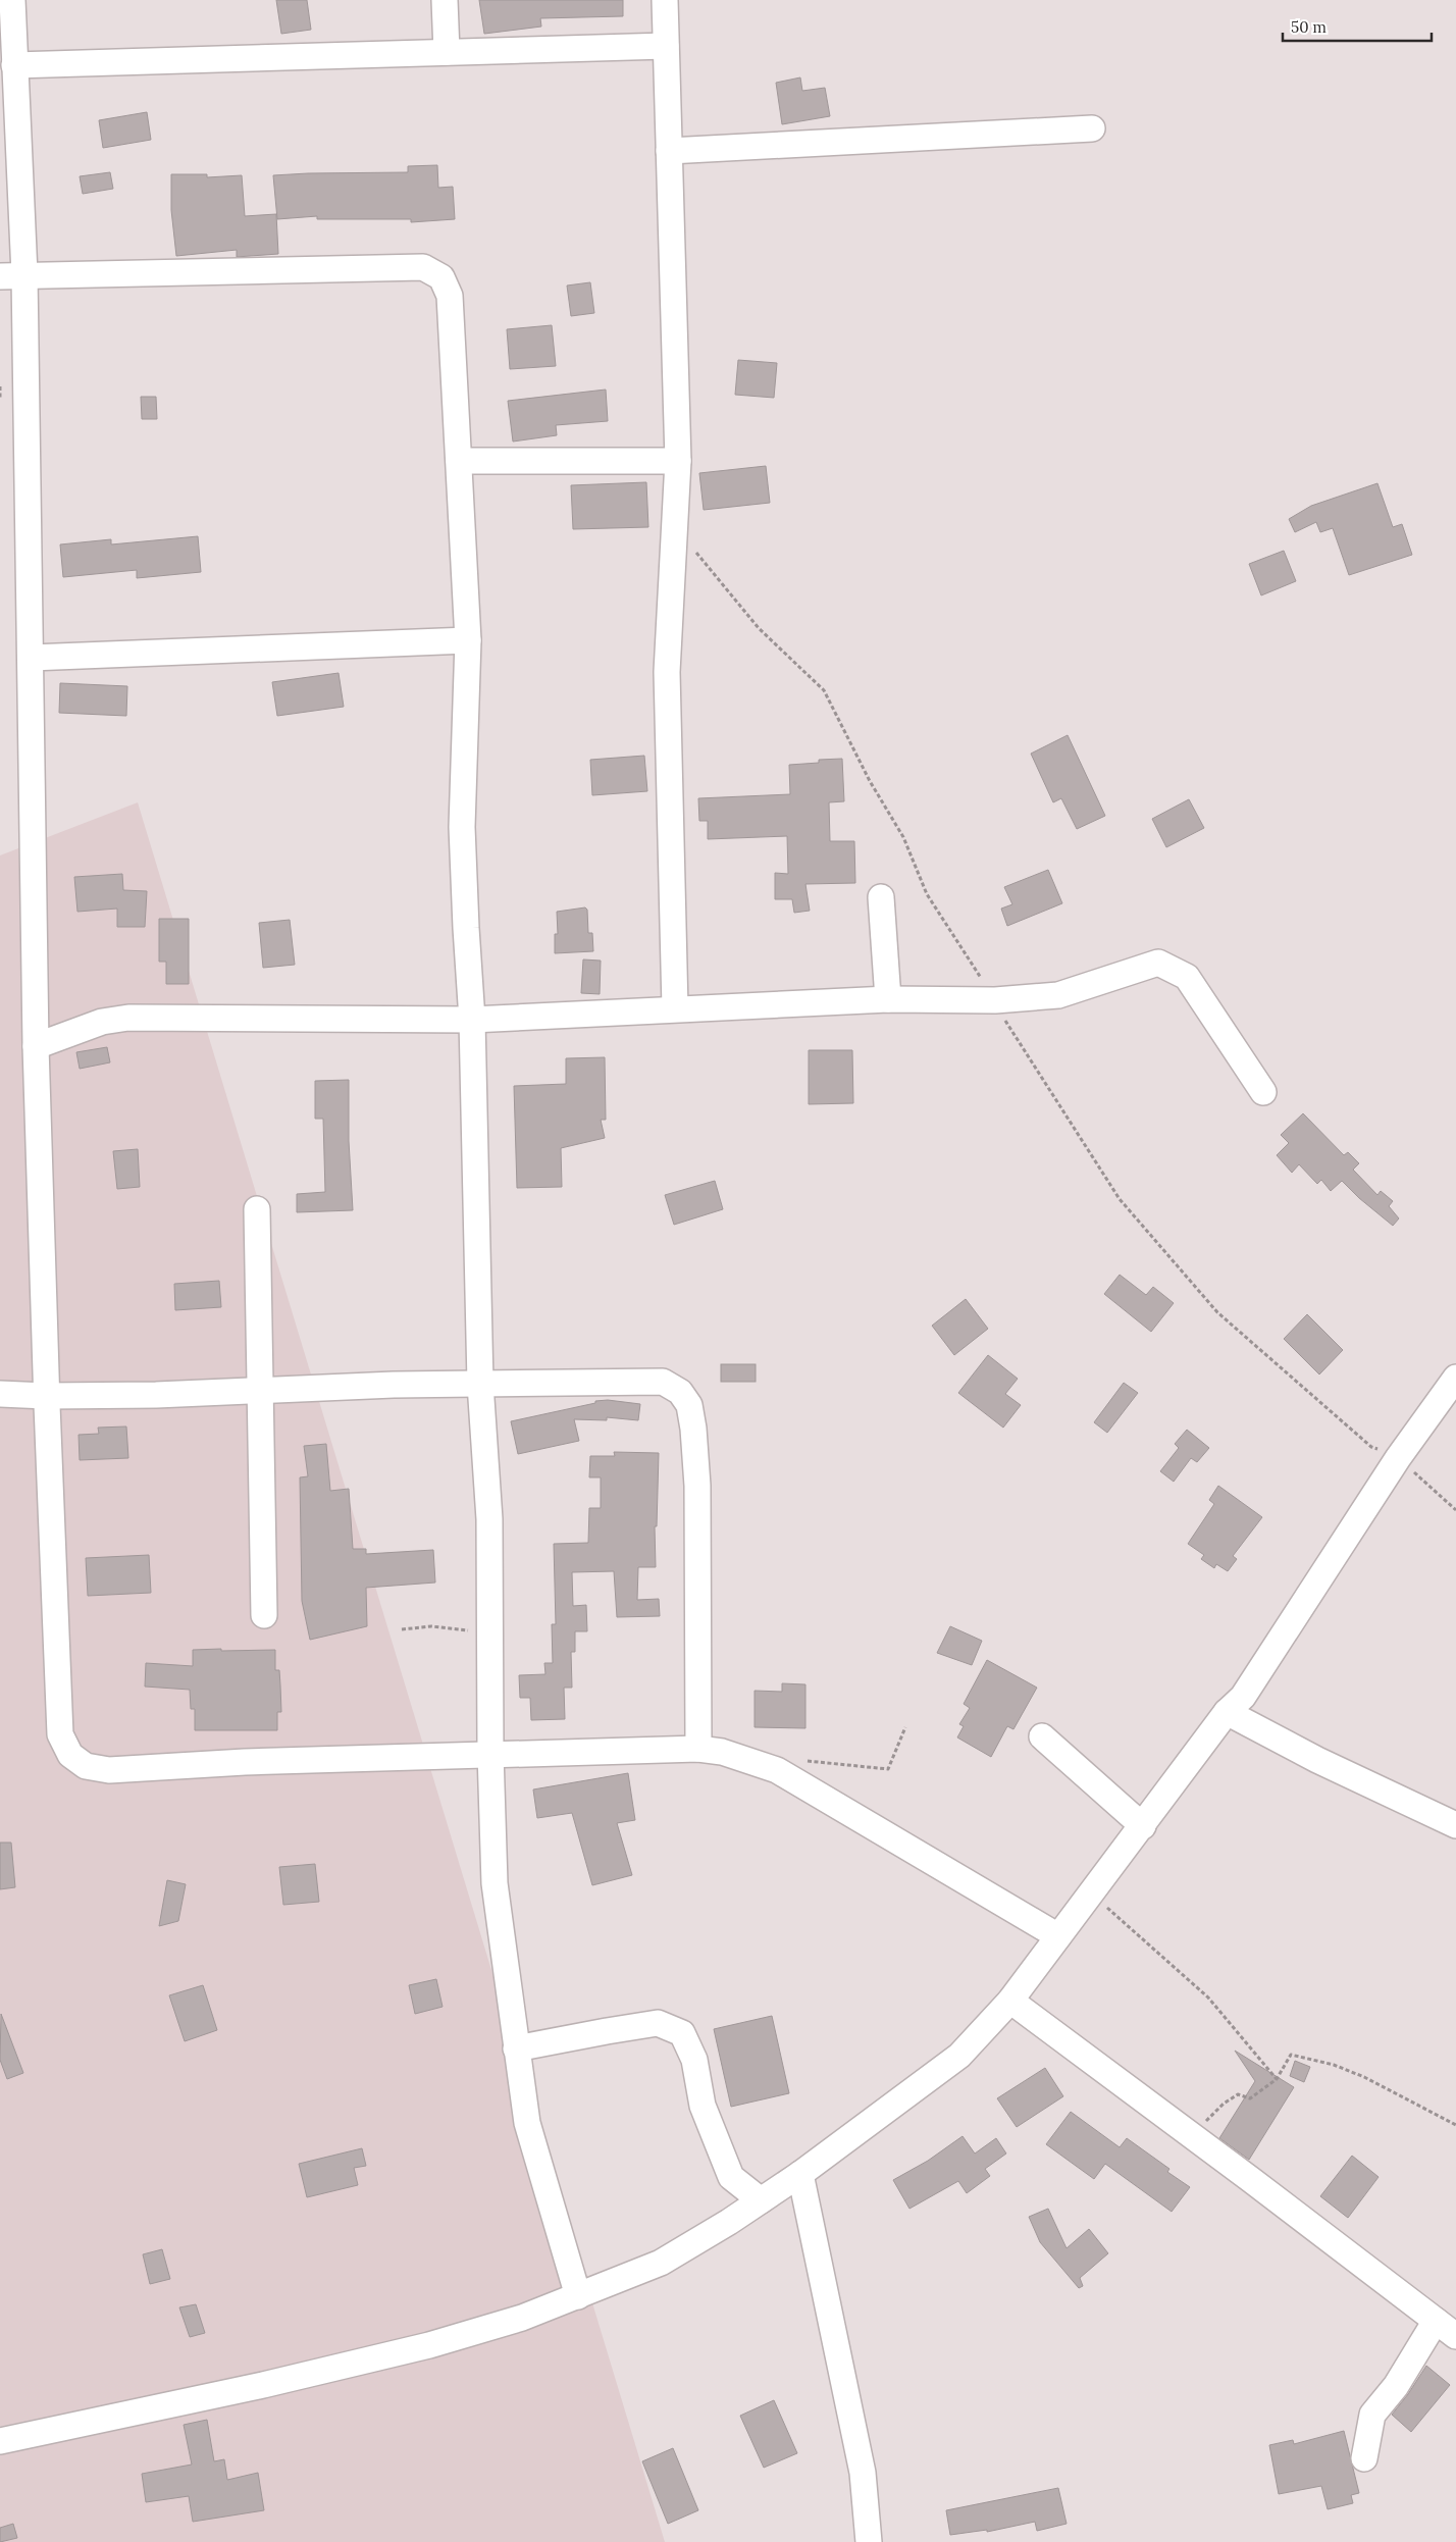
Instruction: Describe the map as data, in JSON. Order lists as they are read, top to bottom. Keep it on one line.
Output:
{"scale_bar":"50 m"}
